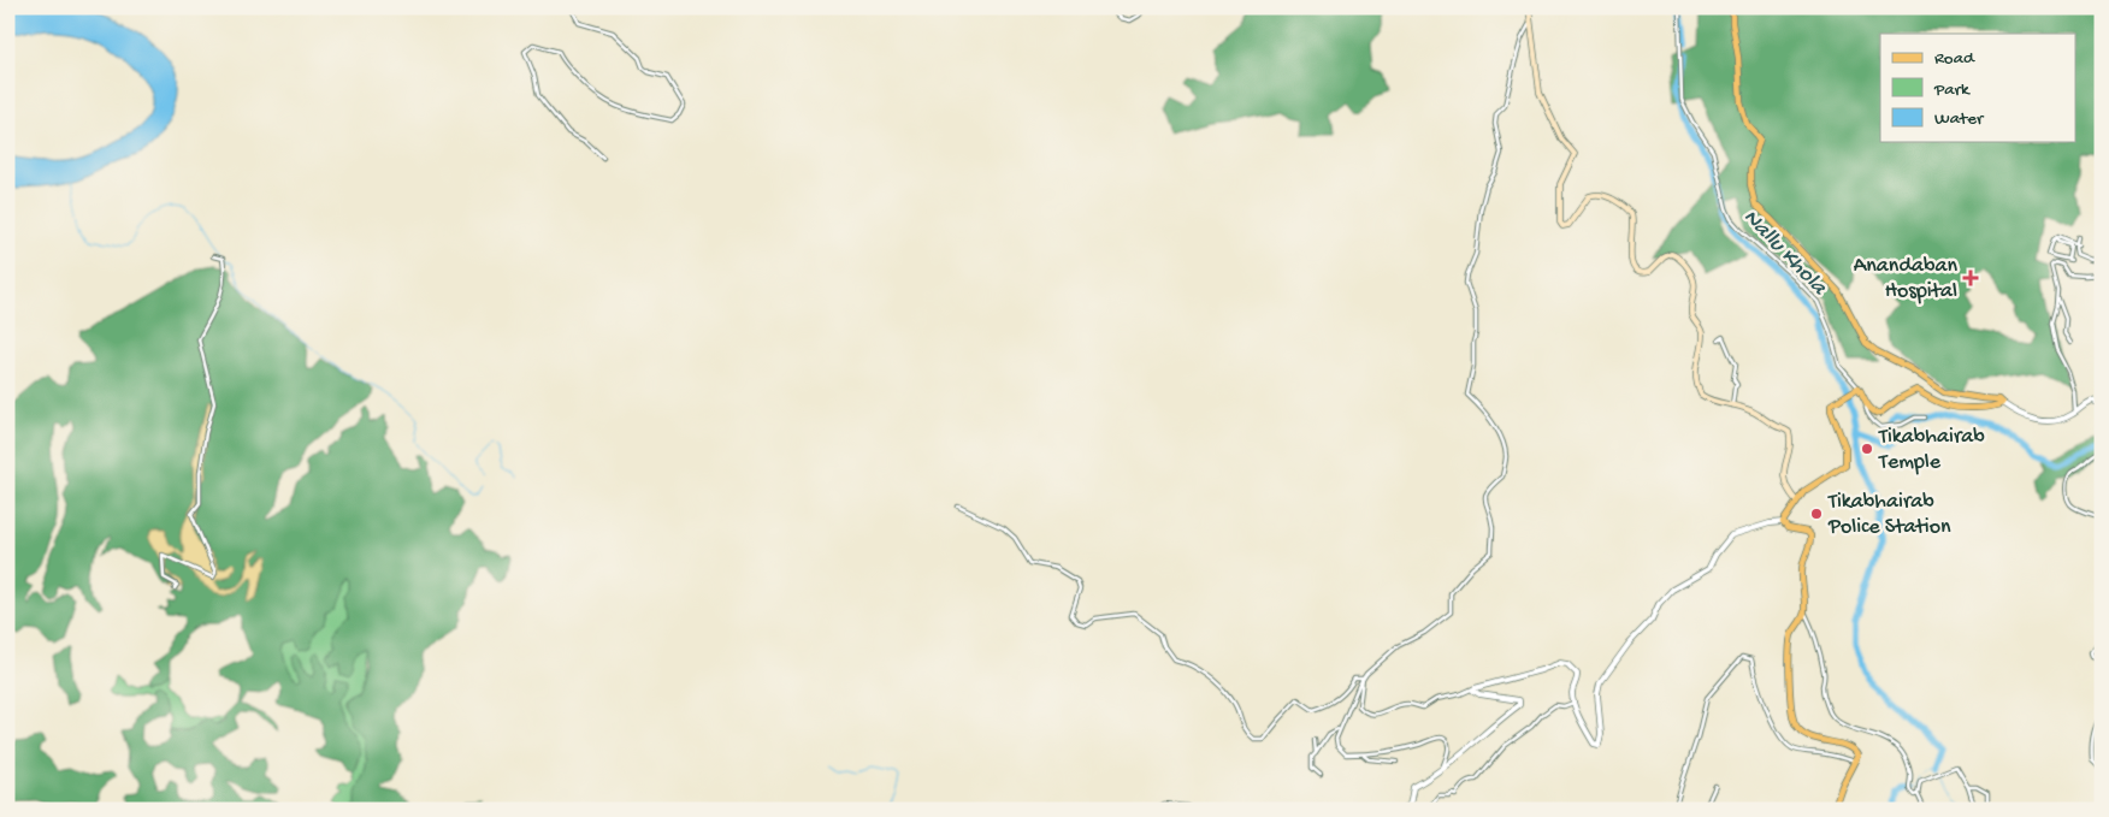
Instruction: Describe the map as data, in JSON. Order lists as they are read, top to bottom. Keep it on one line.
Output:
{"water":["Nallu Khola"],"places":{"health":["Anandaban Hospital"],"other":["Tikabhairab Temple","Tikabhairab Police Station"]},"legend":["Road","Park","Water"]}
